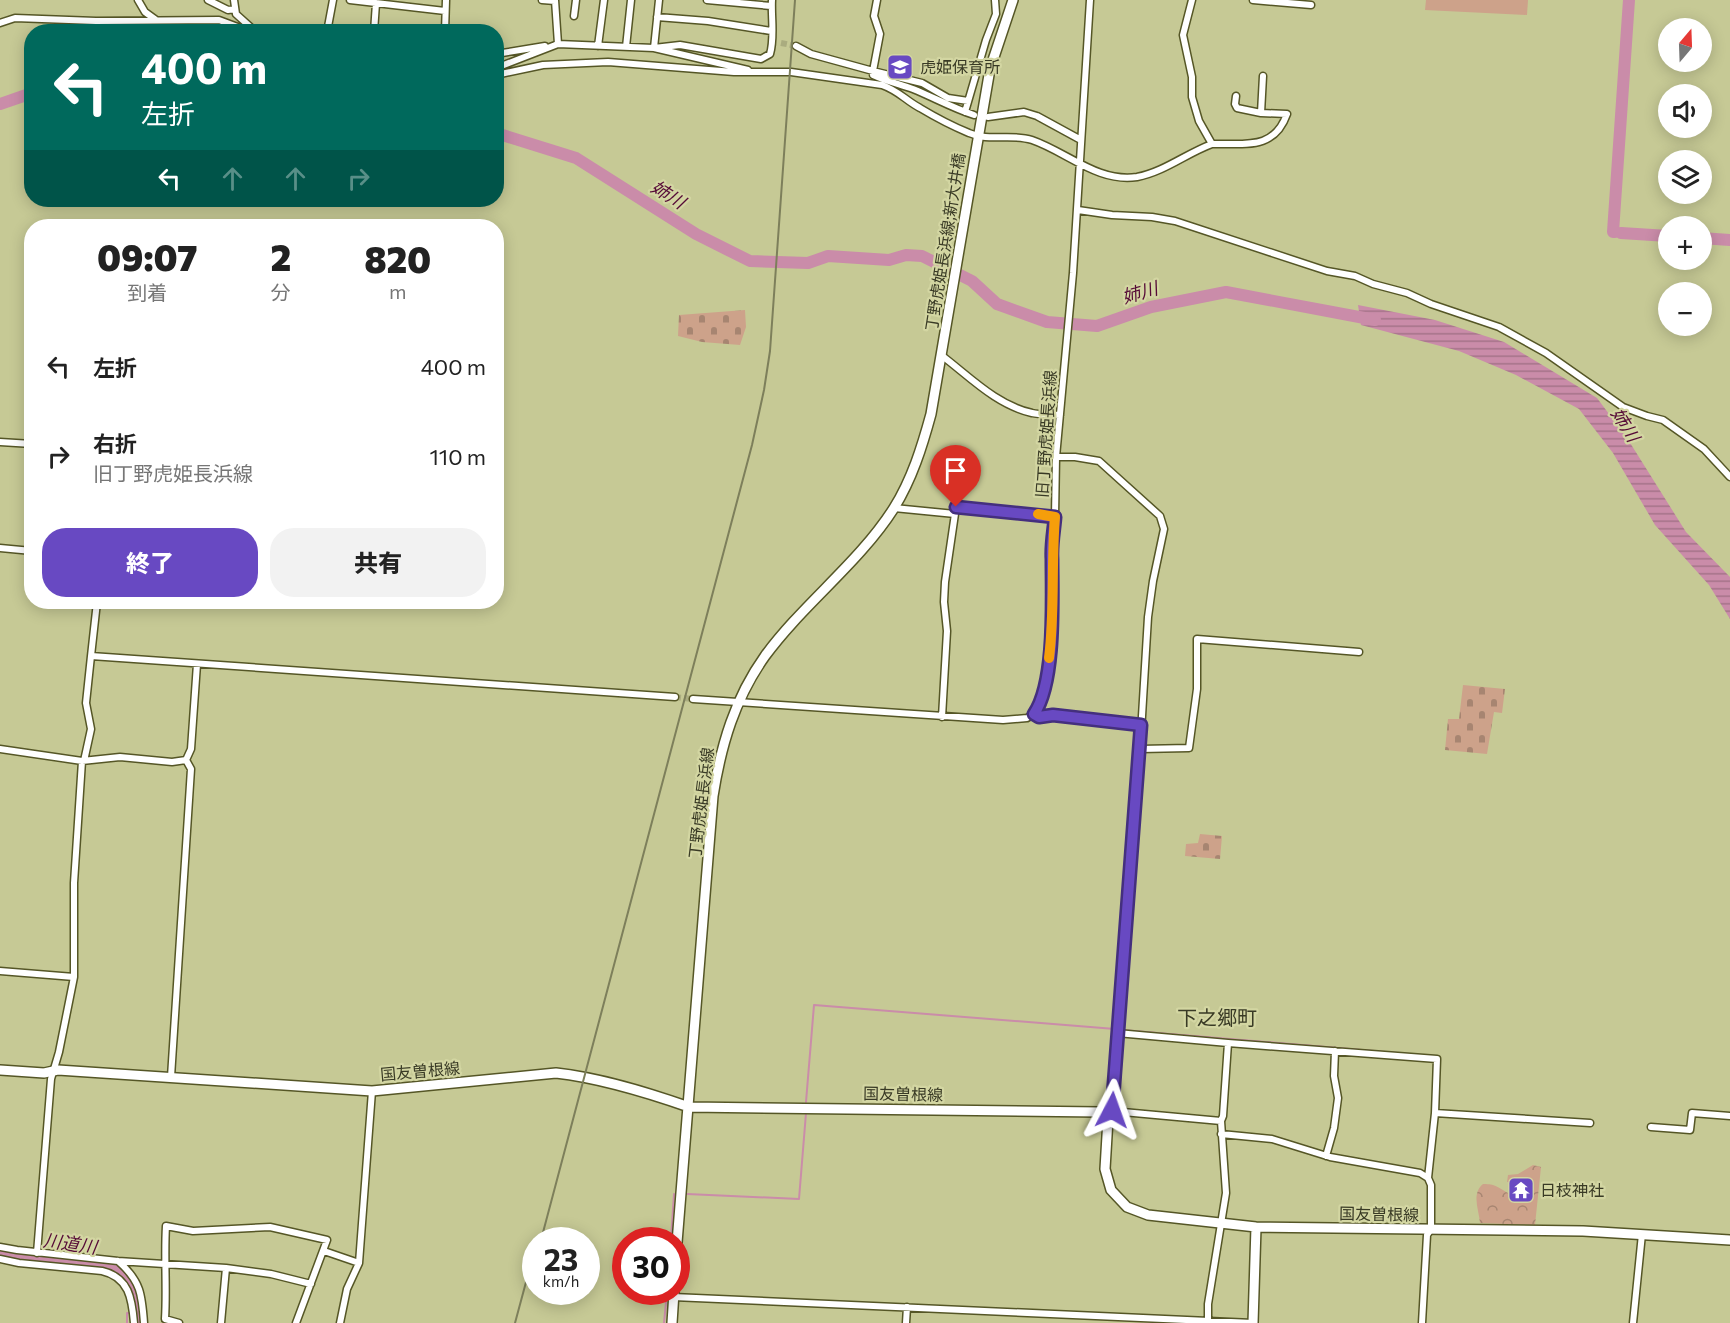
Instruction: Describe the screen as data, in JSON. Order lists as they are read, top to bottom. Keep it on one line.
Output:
{"streets":{"main road":["丁野虎姫長浜線;新大井橋","丁野虎姫長浜線","国友曽根線"],"street":["旧丁野虎姫長浜線"]},"crossings":[["丁野虎姫長浜線;新大井橋","丁野虎姫長浜線"],["丁野虎姫長浜線","国友曽根線"]],"districts":["下之郷町"],"water":["姉川","川道川"],"places":{"school or university":["虎姫保育所"],"temple":["日枝神社"]},"north":"top","page":{"map_buttons":["+","−"],"turn":["400 m","左折"],"eta":["09:07","到着","2","分","820","m"],"list":[{"name":"左折","value":"400 m"},{"name":"右折","note":"旧丁野虎姫長浜線","value":"110 m"}],"buttons":["終了","共有"],"speed":"23 km/h","limit":"30"}}
